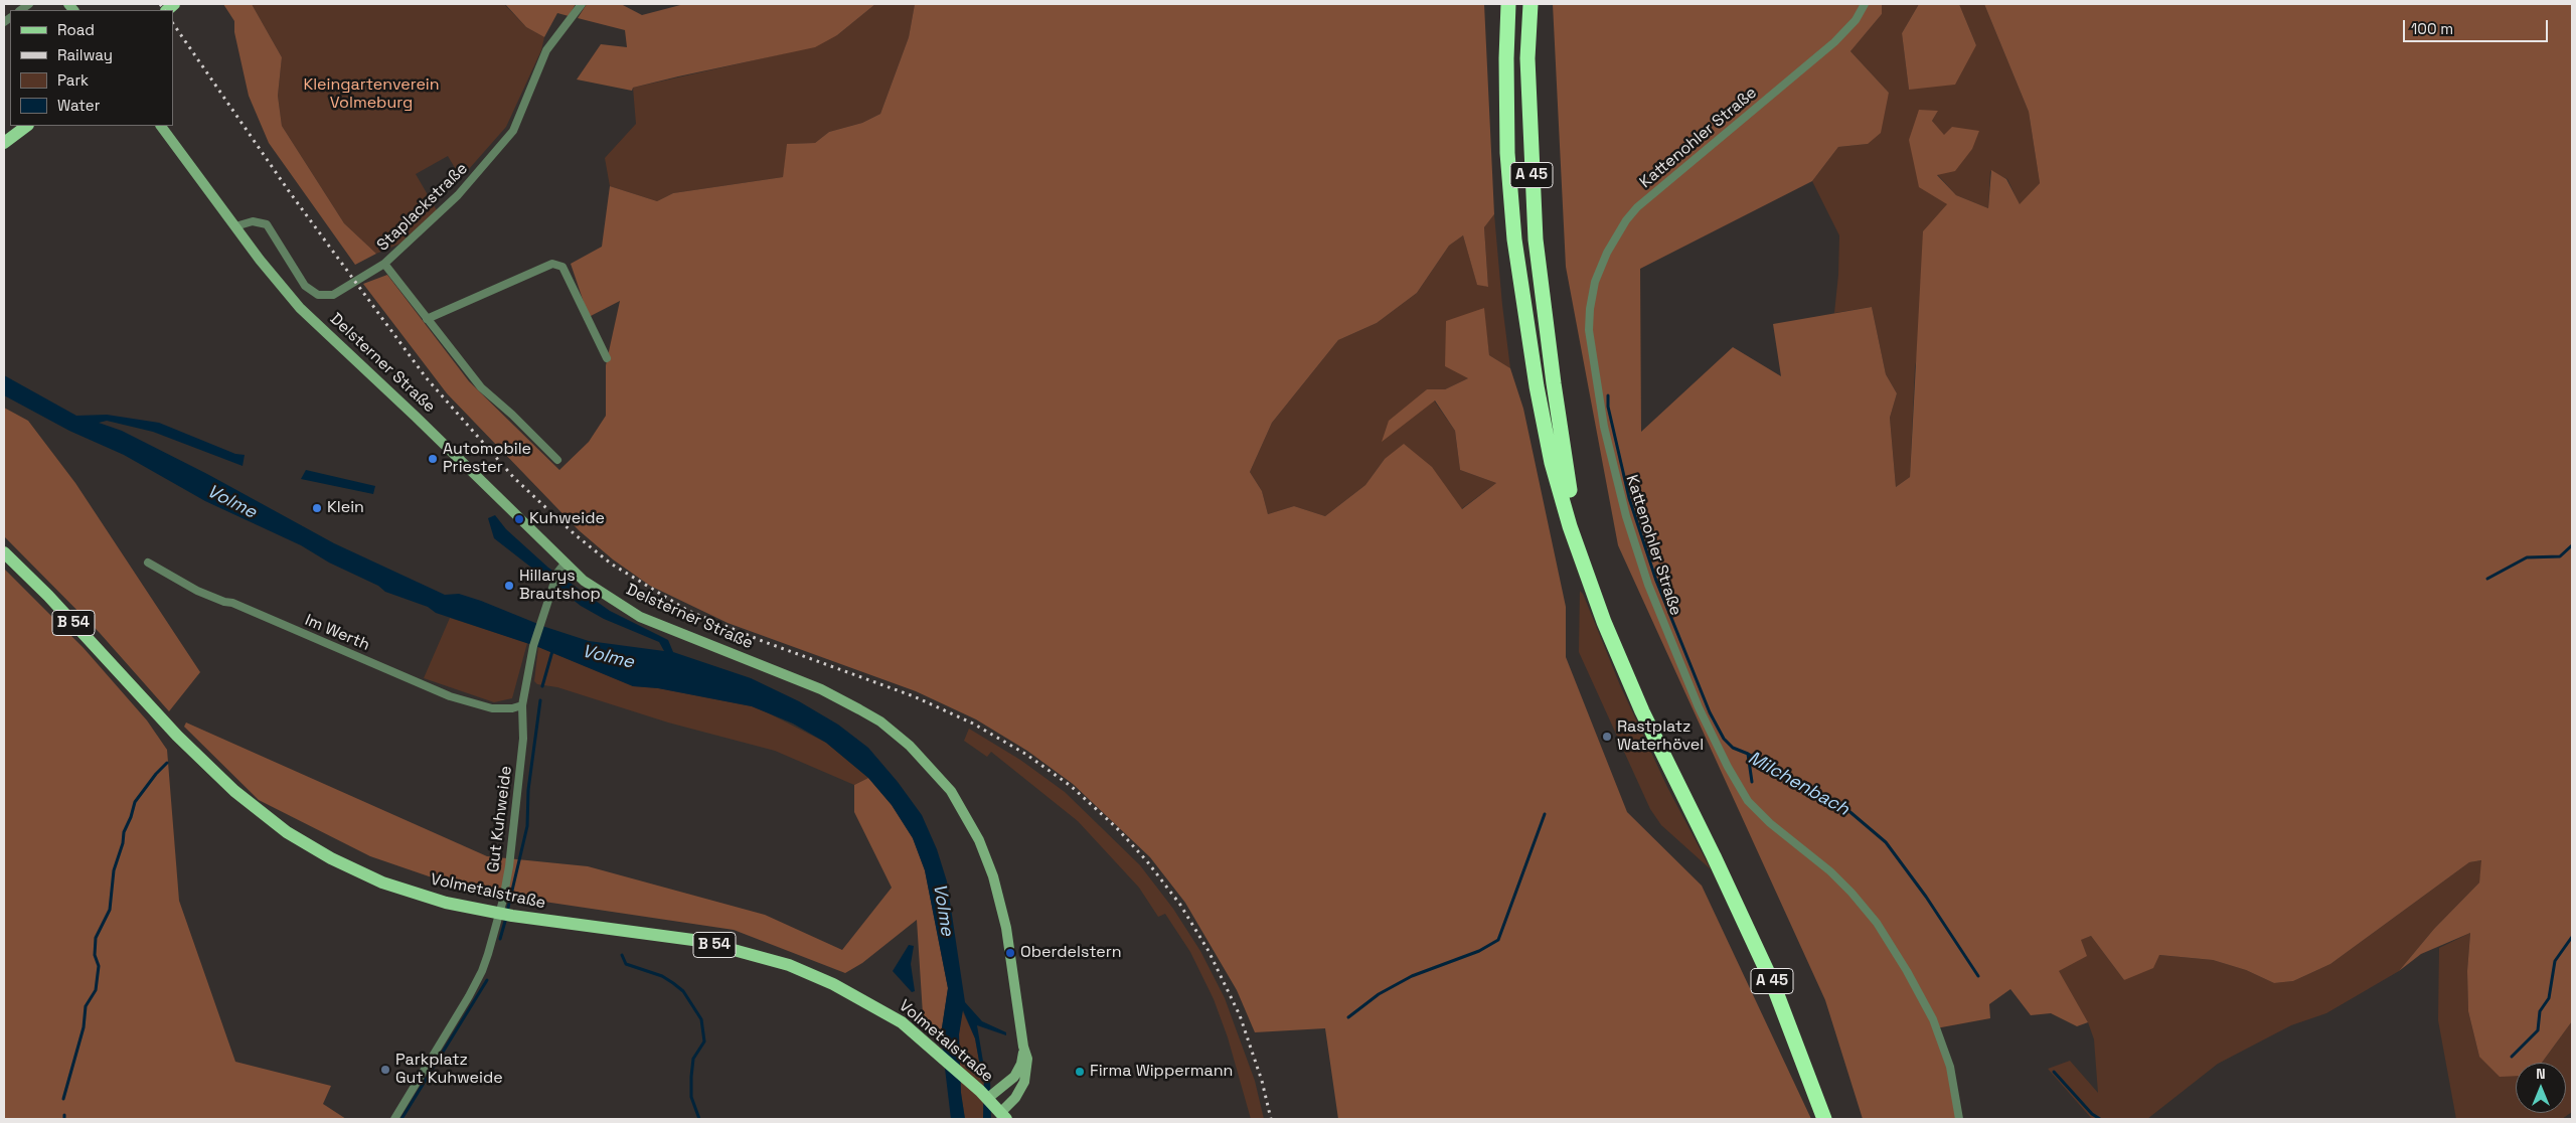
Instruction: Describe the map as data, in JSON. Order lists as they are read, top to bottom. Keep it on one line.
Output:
{"streets":{"highway":["A 45"],"main road":["Delsterner Straße","B 54","Volmetalstraße"],"street":["Kattenohler Straße","Staplackstraße","Im Werth","Gut Kuhweide"]},"crossings":[["Staplackstraße","Delsterner Straße"],["Delsterner Straße","Gut Kuhweide"],["Delsterner Straße","Volmetalstraße"],["Im Werth","Gut Kuhweide"]],"water":["Volme","Milchenbach"],"parks":["Kleingartenverein Volmeburg"],"places":["Automobile Priester","Klein","Kuhweide","Hillarys Brautshop","Rastplatz Waterhövel","Oberdelstern","Parkplatz Gut Kuhweide","Firma Wippermann"],"legend":["Road","Railway","Park","Water"],"scale_bar":"100 m","north":"top"}
